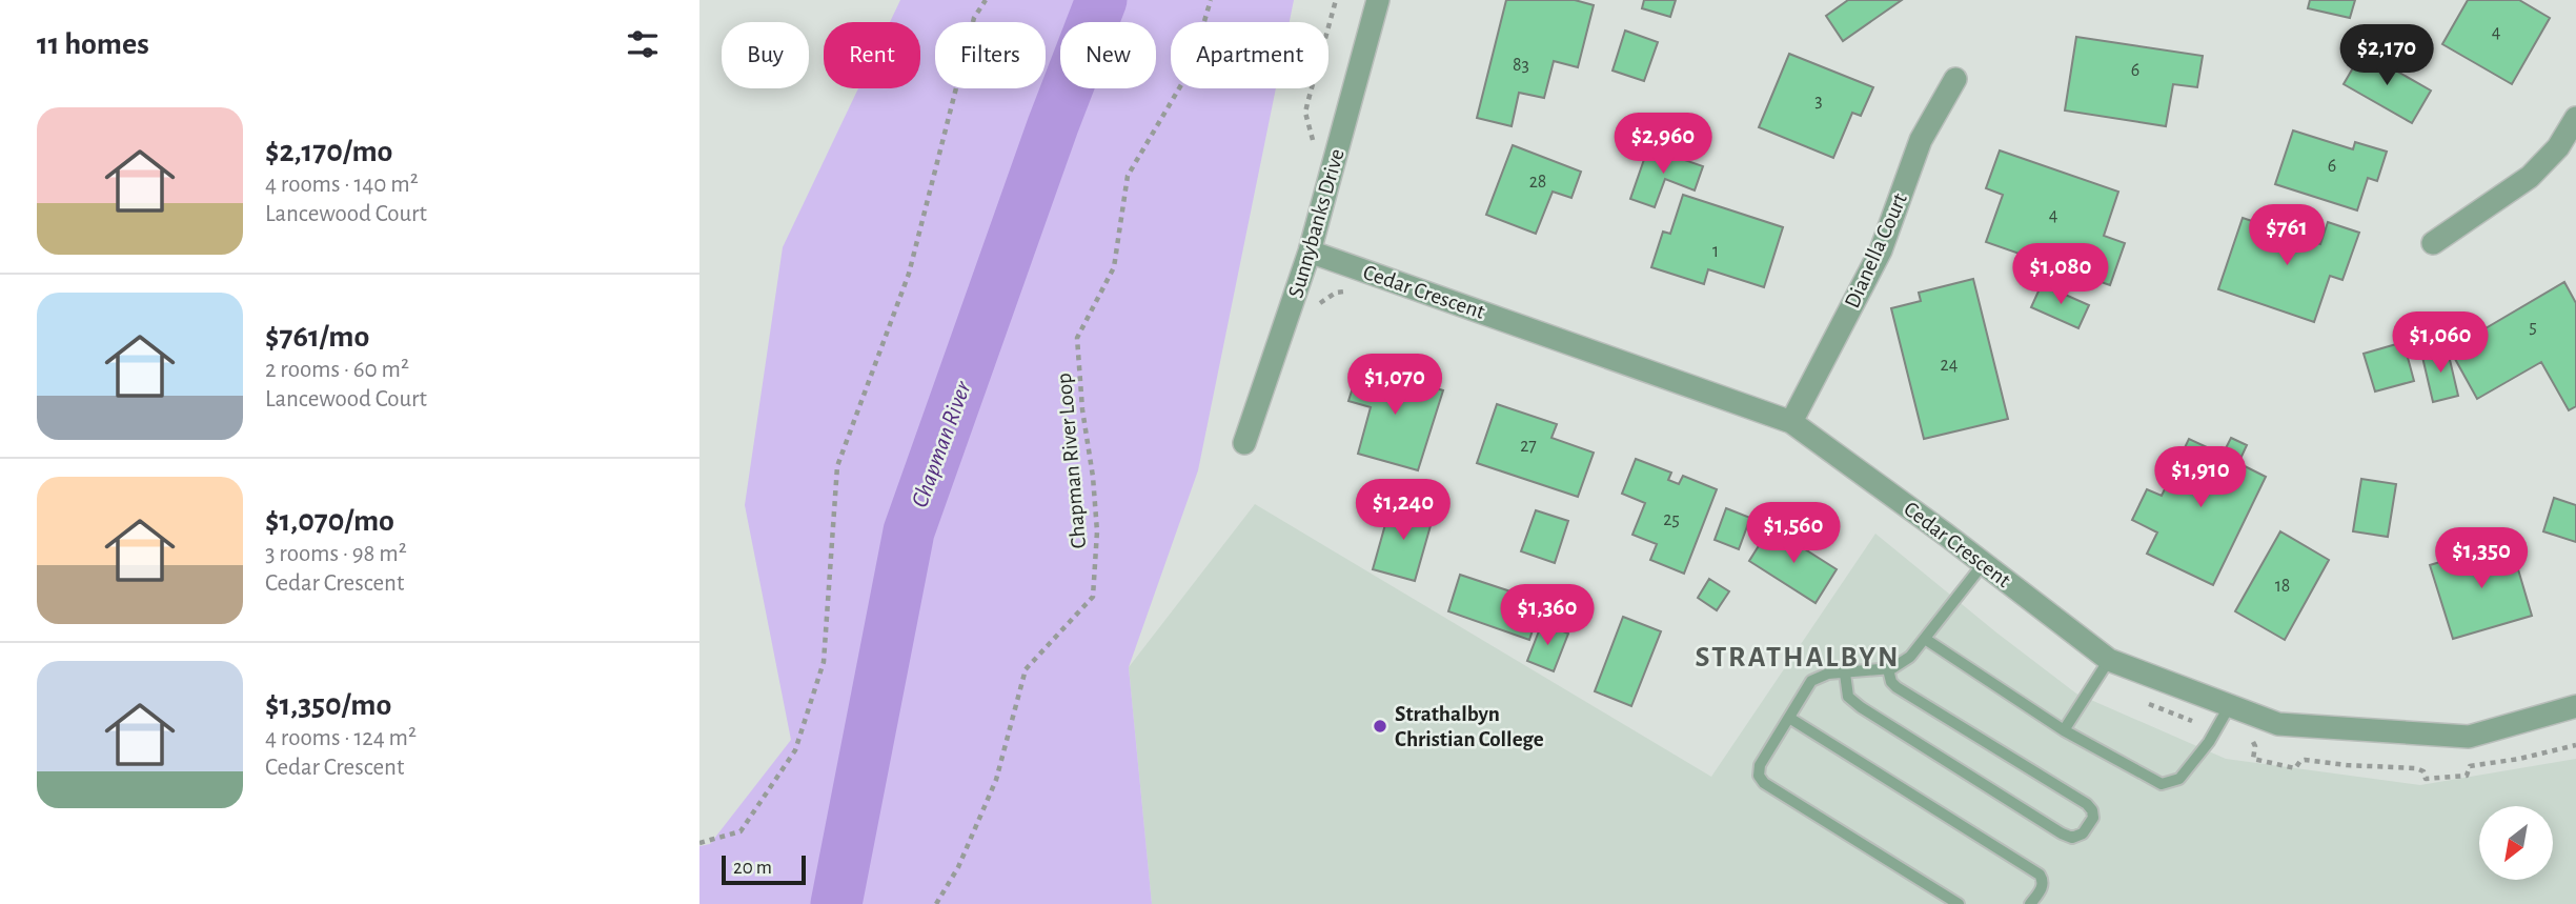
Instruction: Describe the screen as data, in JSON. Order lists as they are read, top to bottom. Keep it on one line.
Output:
{"streets":{"street":["Sunnybanks Drive","Dianella Court","Cedar Crescent"],"path":["Chapman River Loop"]},"crossings":[["Sunnybanks Drive","Cedar Crescent"],["Dianella Court","Cedar Crescent"]],"districts":["STRATHALBYN"],"water":["Chapman River"],"places":["Strathalbyn Christian College"],"house_numbers":["4","83","6","3","6","28","4","1","5","24","27","25","18"],"scale_bar":"20 m","north":"bottom left","page":{"heading":"11 homes","chip":["Buy","Rent","Filters","New","Apartment"],"price":["$2,170","$2,960","$761","$1,080","$1,060","$1,070","$1,910","$1,240","$1,560","$1,350","$1,360"],"list":[{"name":"$2,170/mo","note":"4 rooms · 140 m² · Lancewood Court"},{"name":"$761/mo","note":"2 rooms · 60 m² · Lancewood Court"},{"name":"$1,070/mo","note":"3 rooms · 98 m² · Cedar Crescent"},{"name":"$1,350/mo","note":"4 rooms · 124 m² · Cedar Crescent"}],"scale":"20 m"}}
